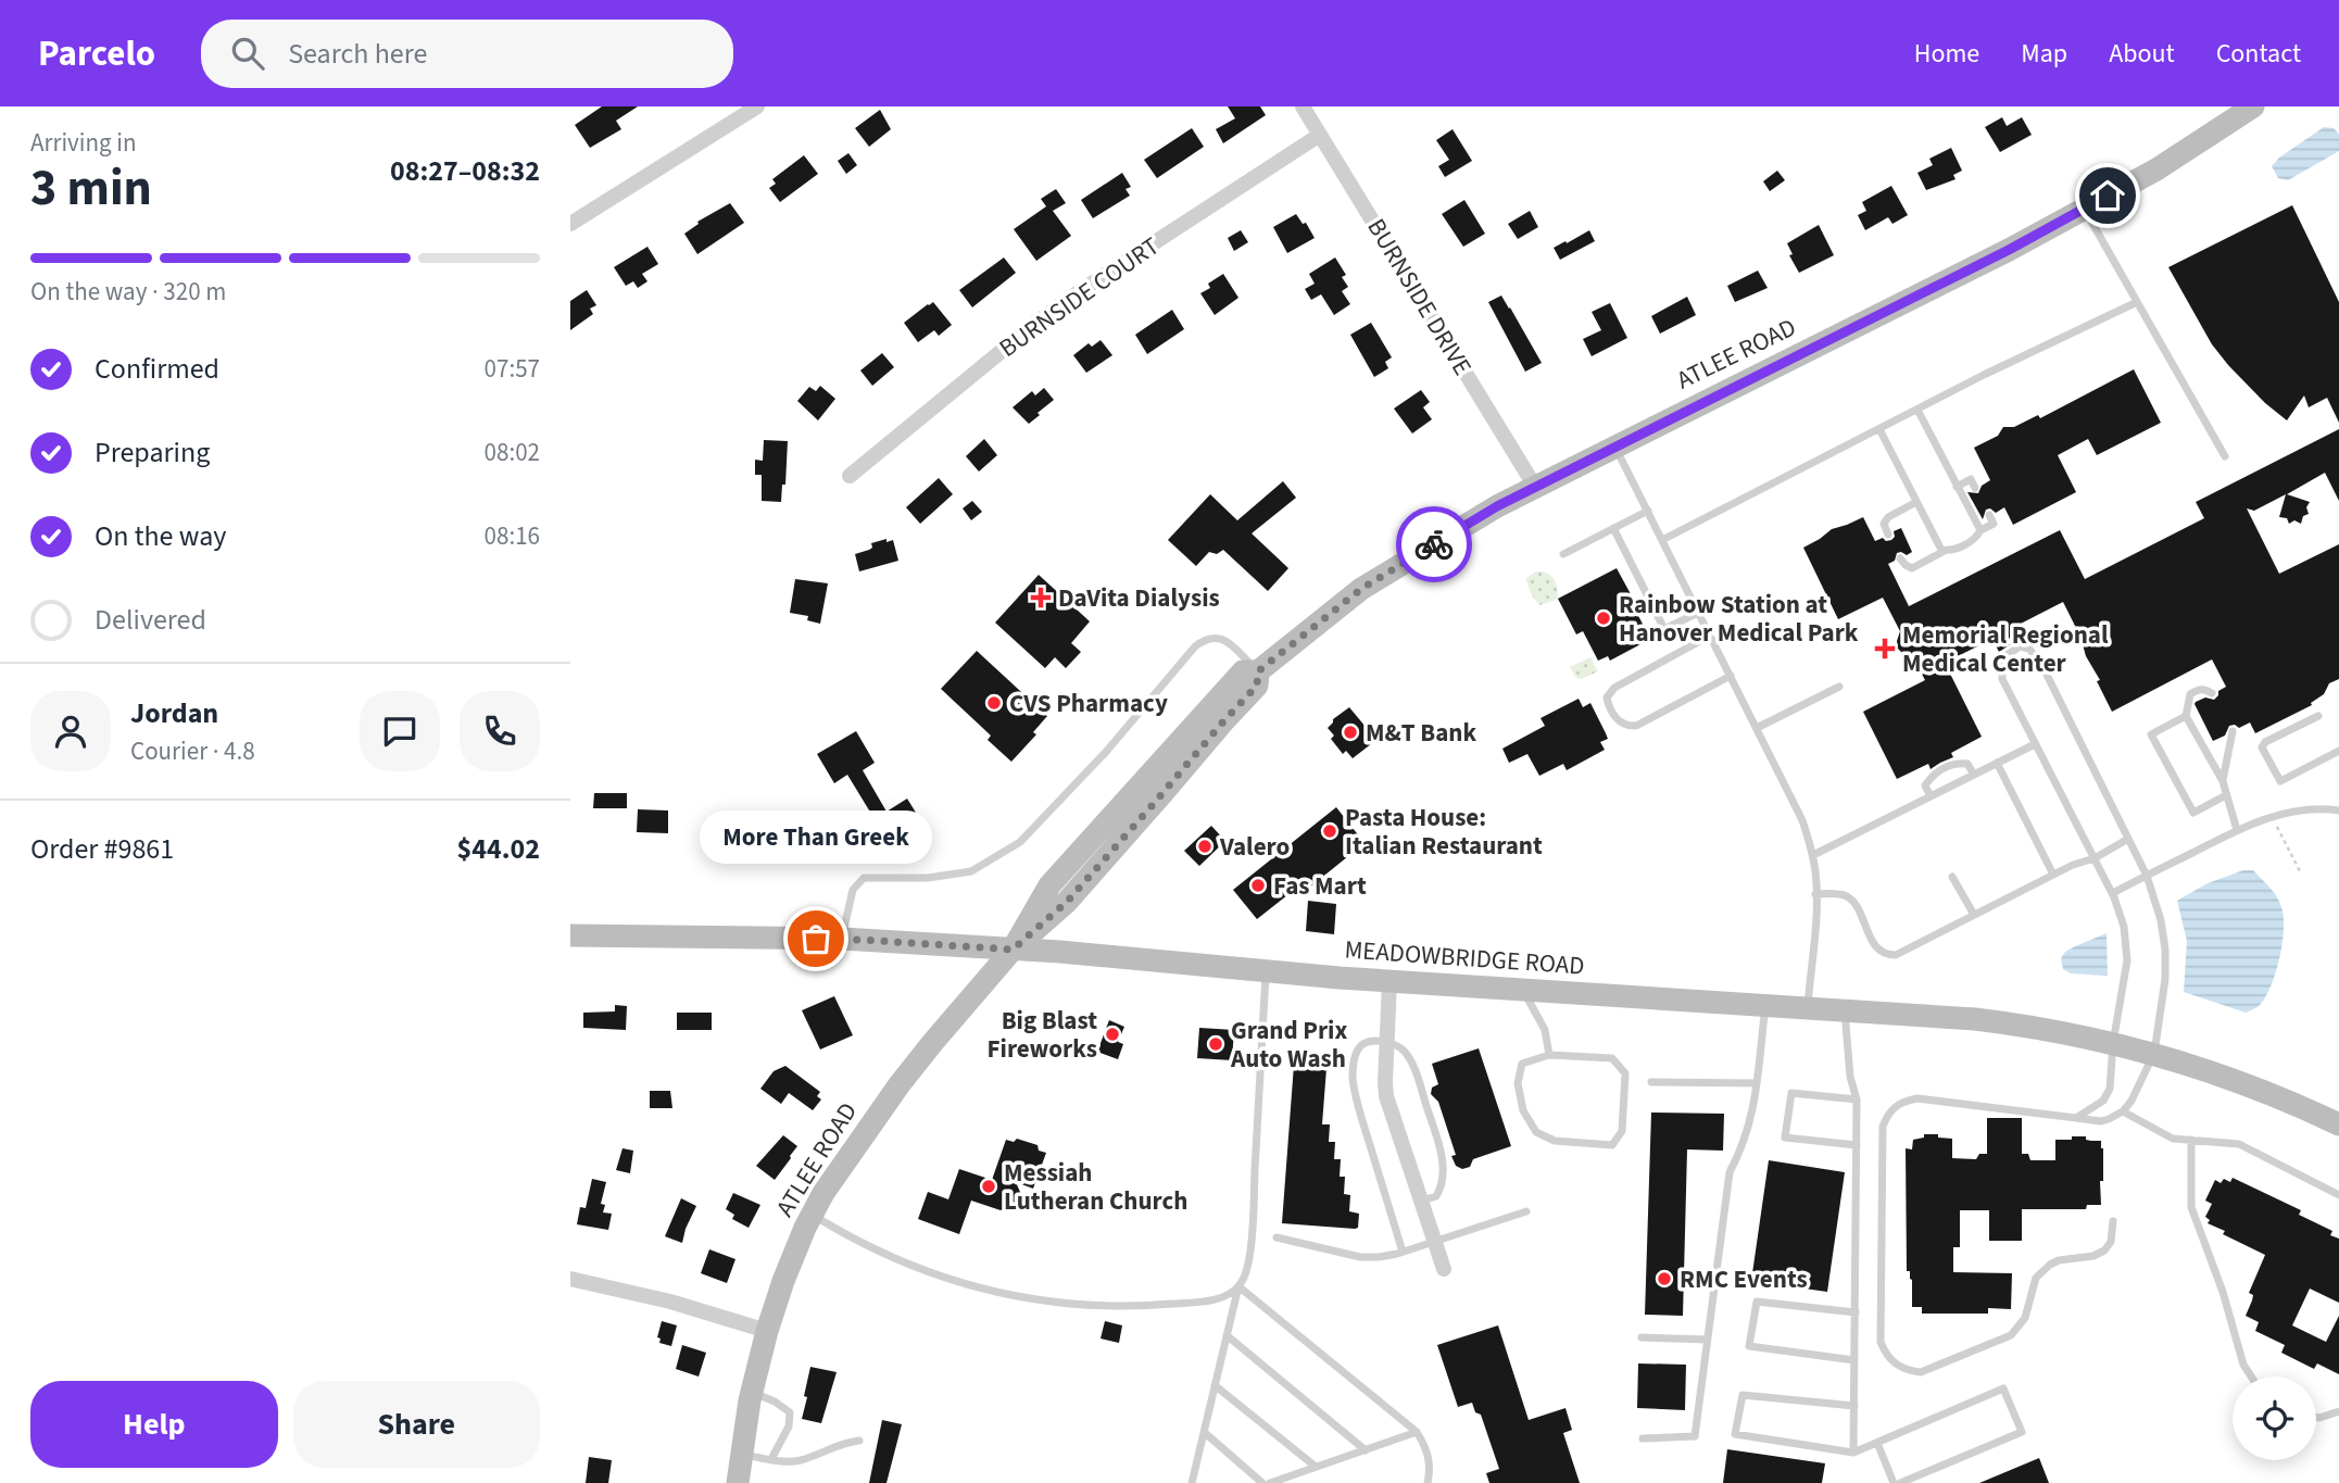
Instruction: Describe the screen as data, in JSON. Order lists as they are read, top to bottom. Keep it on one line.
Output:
{"streets":{"main road":["ATLEE ROAD","MEADOWBRIDGE ROAD"],"street":["BURNSIDE COURT","BURNSIDE DRIVE"]},"crossings":[["BURNSIDE COURT","BURNSIDE DRIVE"],["BURNSIDE DRIVE","ATLEE ROAD"],["ATLEE ROAD","MEADOWBRIDGE ROAD"]],"places":{"health":["DaVita Dialysis","Memorial Regional Medical Center"],"other":["Rainbow Station at Hanover Medical Park","CVS Pharmacy","M&T Bank","Pasta House: Italian Restaurant","Valero","Fas Mart","More Than Greek","Big Blast Fireworks","Grand Prix Auto Wash","Messiah Lutheran Church","RMC Events"]},"page":{"header":"Parcelo","search":"Search here","nav":["Home","Map","About","Contact"],"heading":["3 min","Arriving in","08:27–08:32"],"panel":["Jordan","Courier · 4.8","Order #9861","$44.02"],"bar":"On the way · 320 m","list":[["Confirmed","07:57"],["Preparing","08:02"],["On the way","08:16"],"Delivered"],"bubble":"More Than Greek","buttons":["Help","Share"]}}
